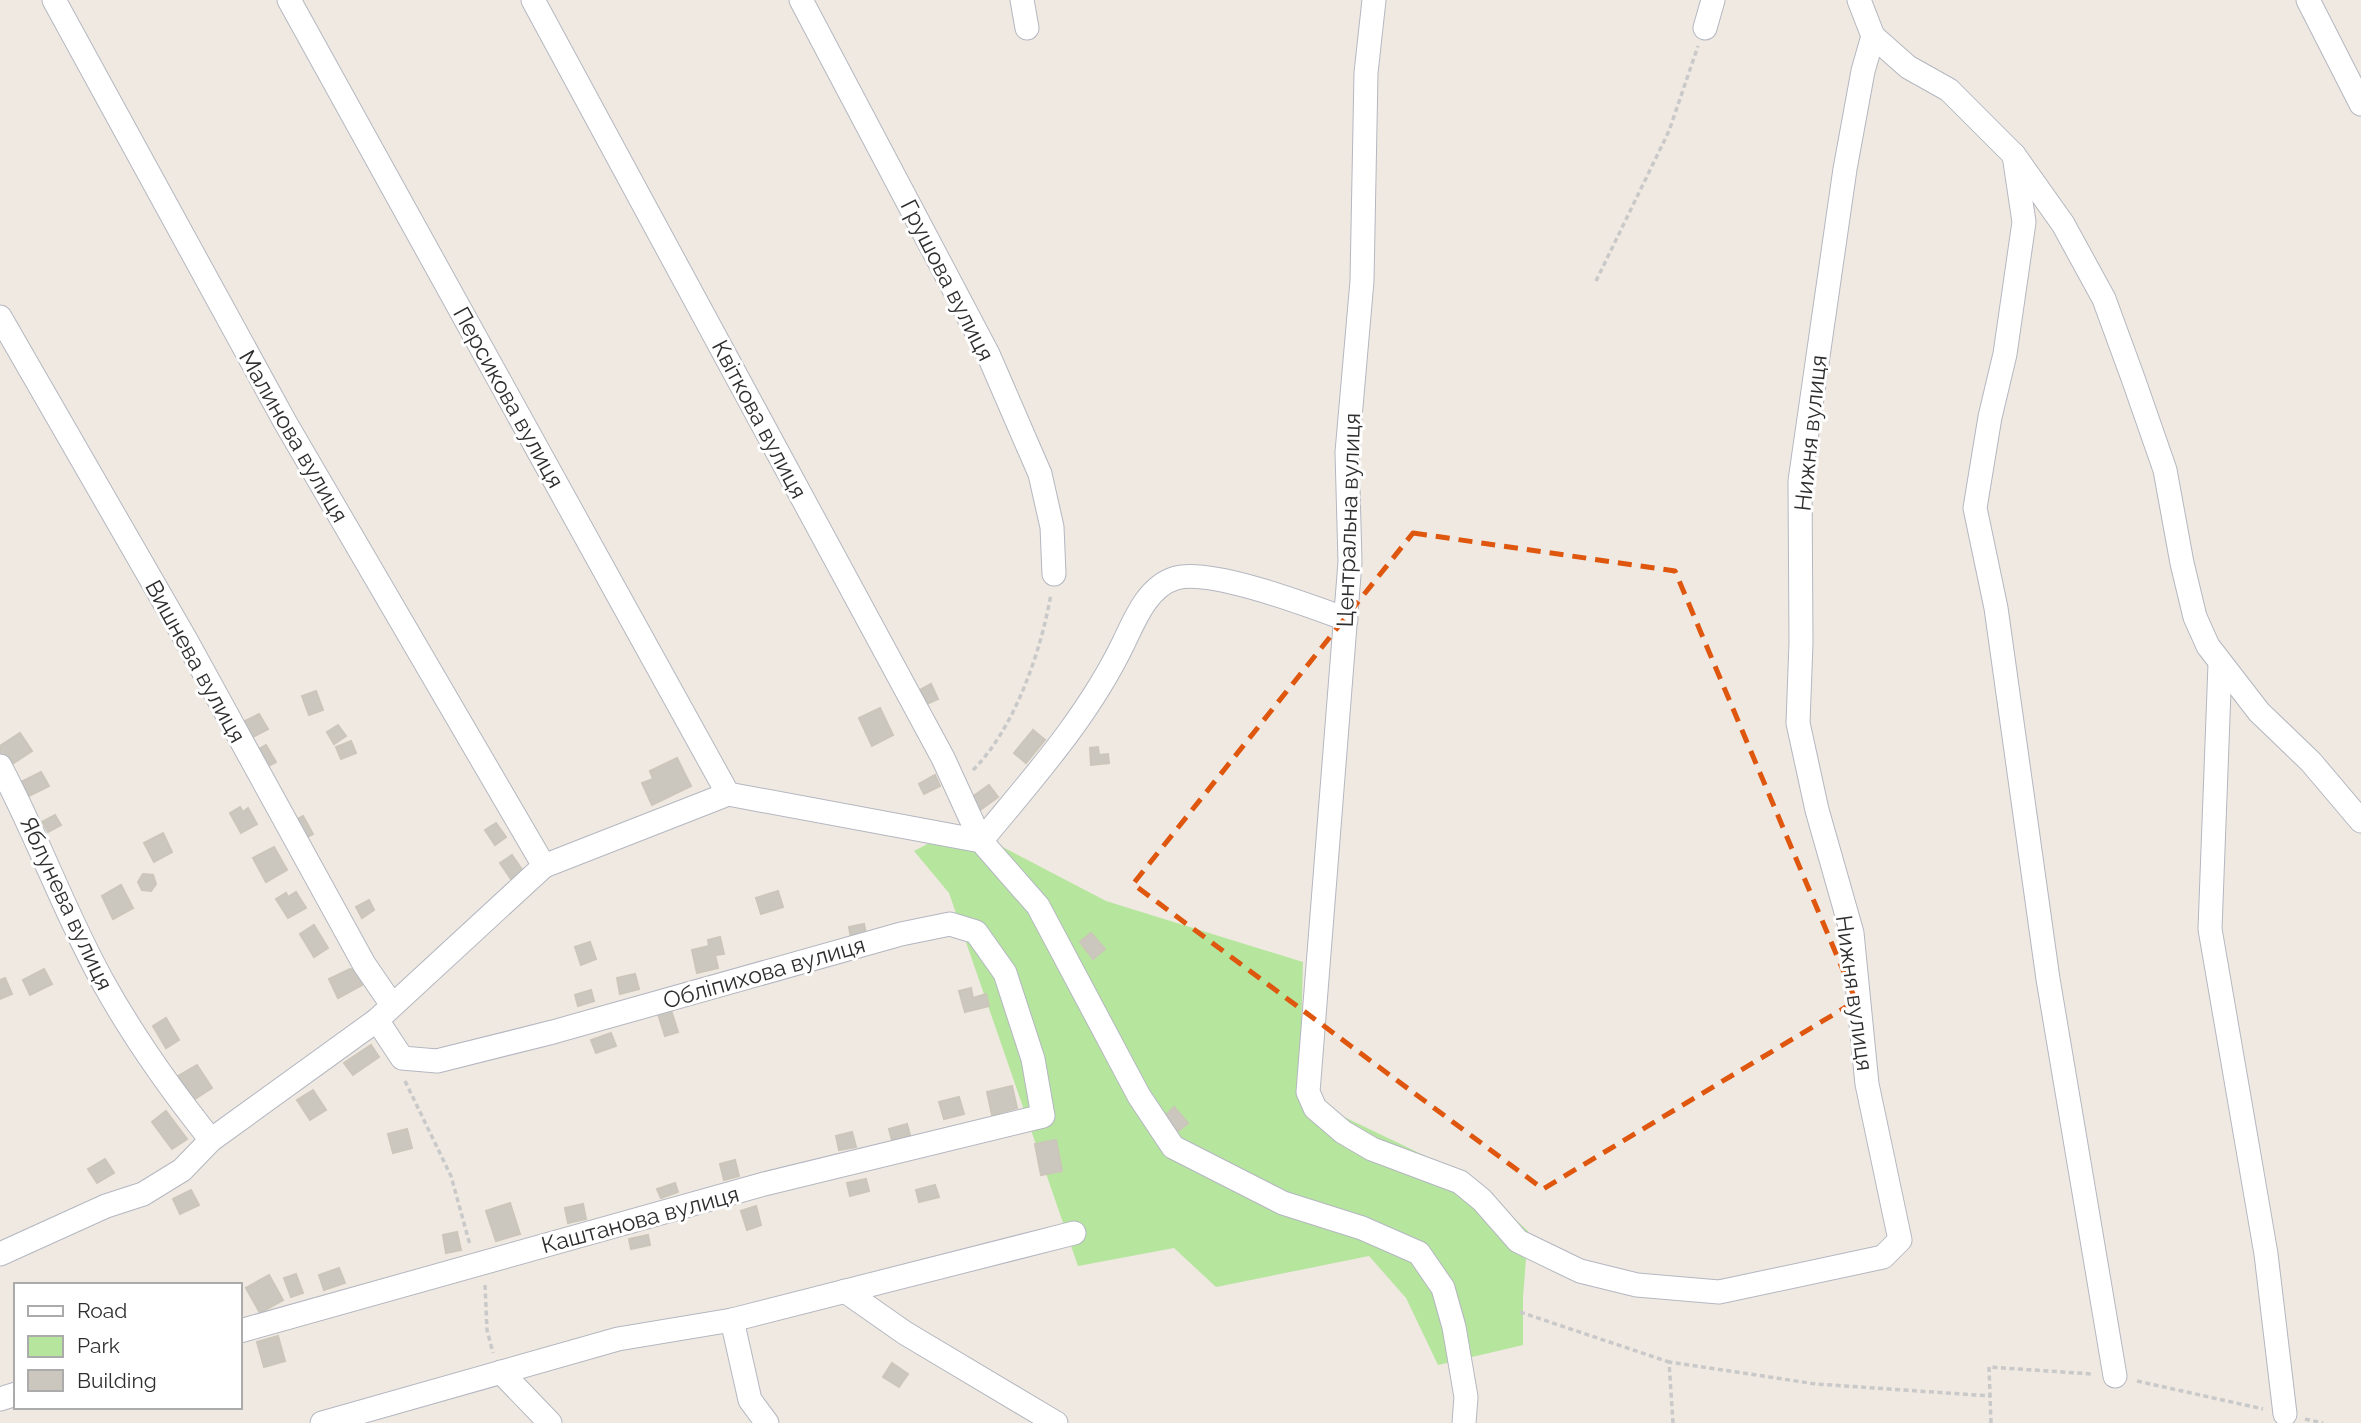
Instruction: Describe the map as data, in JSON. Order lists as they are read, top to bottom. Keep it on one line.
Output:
{"streets":{"street":["Грушова вулиця","Персикова вулиця","Квіткова вулиця","Нижня вулиця","Малинова вулиця","Центральна вулиця","Вишнева вулиця","Яблунева вулиця","Обліпихова вулиця","Каштанова вулиця"]},"crossings":[["Нижня вулиця","Центральна вулиця"],["Обліпихова вулиця","Каштанова вулиця"]],"legend":["Road","Park","Building"]}
